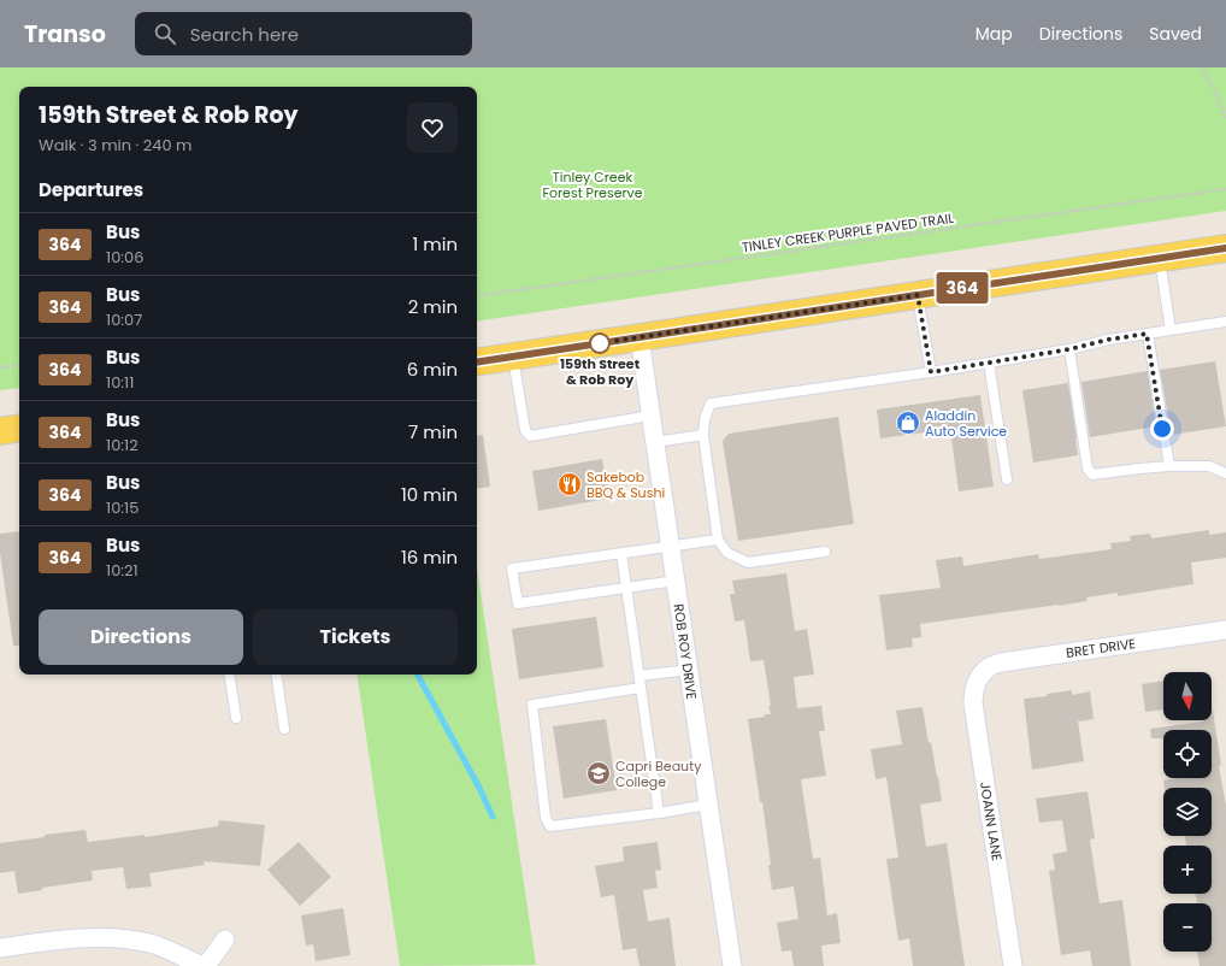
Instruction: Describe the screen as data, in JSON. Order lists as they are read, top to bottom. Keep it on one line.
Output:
{"streets":{"street":["BRET DRIVE","ROB ROY DRIVE","JOANN LANE"],"path":["TINLEY CREEK PURPLE PAVED TRAIL"]},"crossings":[["BRET DRIVE","JOANN LANE"]],"parks":["Tinley Creek Forest Preserve"],"places":{"other":["159th Street & Rob Roy"],"shop":["Aladdin Auto Service"],"restaurant":["Sakebob BBQ & Sushi"],"school or university":["Capri Beauty College"]},"lines":["bus line 364"],"north":"bottom","page":{"header":"Transo","search":"Search here","nav":["Map","Directions","Saved"],"on_map":"364","heading":[["159th Street & Rob Roy","Walk · 3 min · 240 m"],"Departures"],"list":[{"mark":"364","name":"Bus","note":"10:06","value":"1 min"},{"mark":"364","name":"Bus","note":"10:07","value":"2 min"},{"mark":"364","name":"Bus","note":"10:11","value":"6 min"},{"mark":"364","name":"Bus","note":"10:12","value":"7 min"},{"mark":"364","name":"Bus","note":"10:15","value":"10 min"},{"mark":"364","name":"Bus","note":"10:21","value":"16 min"}],"buttons":["Directions","Tickets"],"map_buttons":["+","−"]}}
